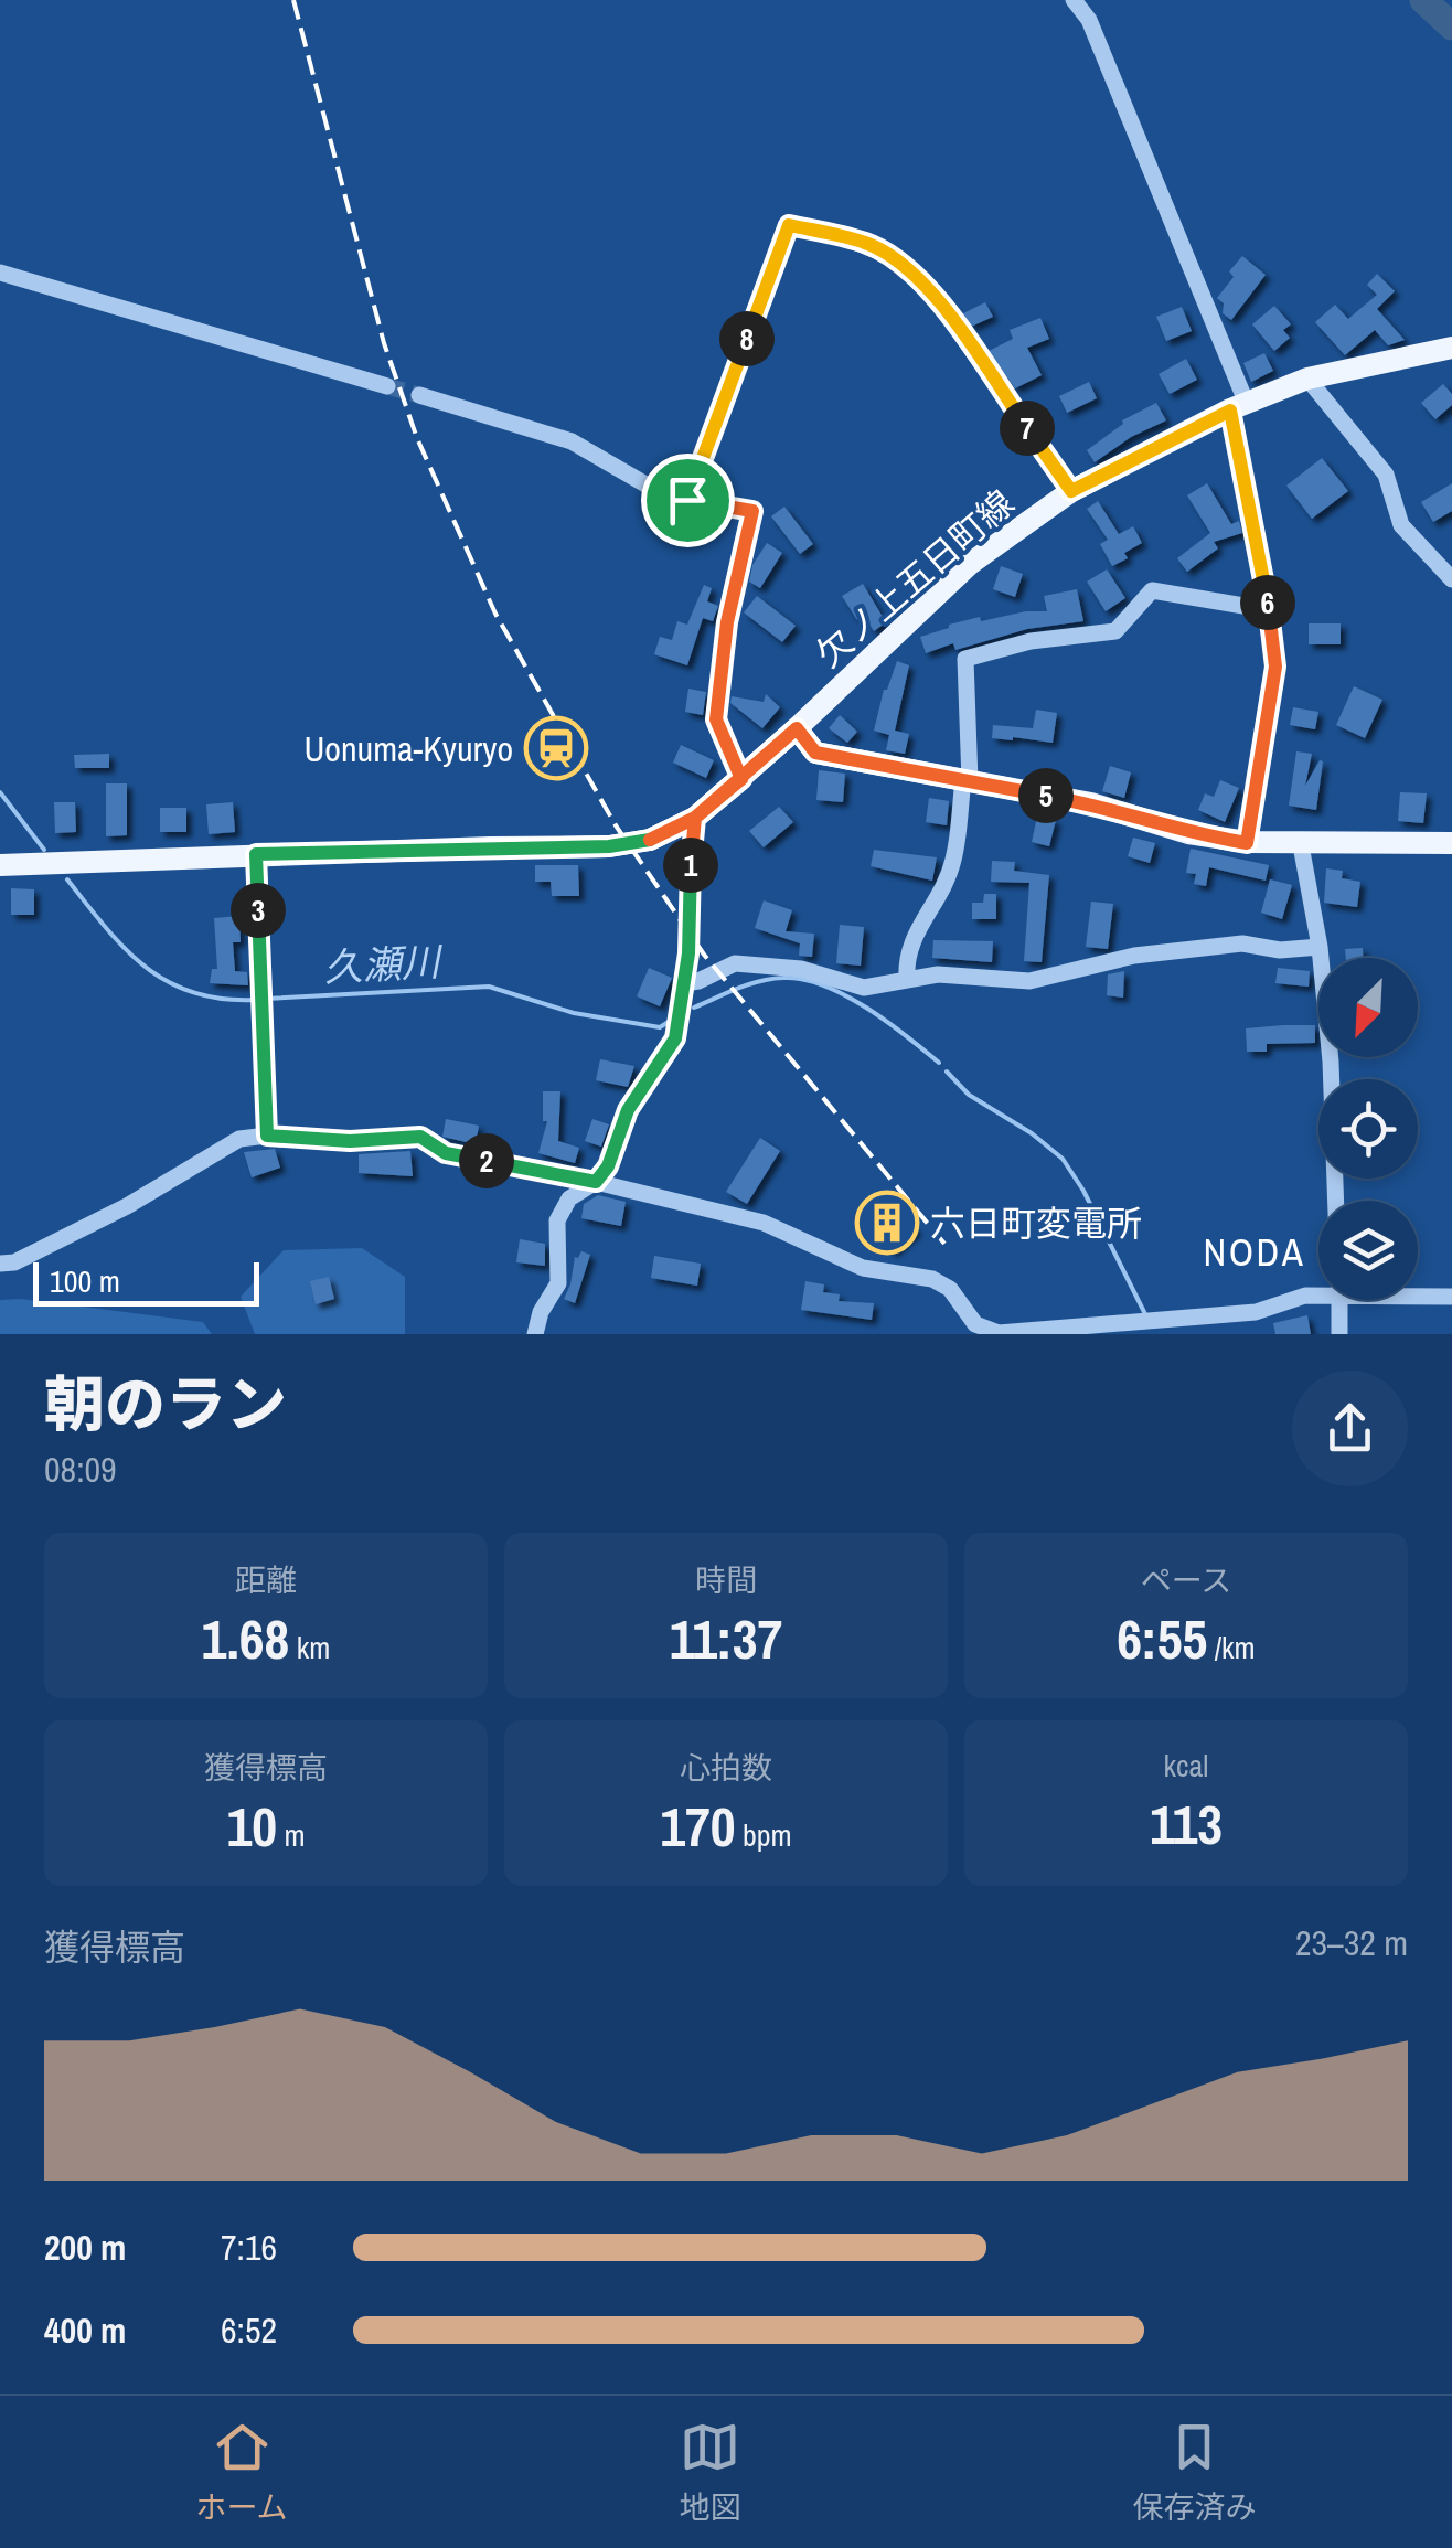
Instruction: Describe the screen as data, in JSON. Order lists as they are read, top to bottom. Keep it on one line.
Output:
{"streets":{"main road":["欠ノ上五日町線"]},"districts":["NODA"],"water":["久瀬川"],"places":{"station":["Uonuma-Kyuryo"],"building":["六日町変電所"]},"scale_bar":"100 m","north":"bottom left","page":{"pins":["8","7","6","5","1","3","2"],"scale":"100 m","heading":["朝のラン","08:09"],"stats":[["距離","1.68 km"],["時間","11:37"],["ペース","6:55 /km"],["獲得標高","10 m"],["心拍数","170 bpm"],["kcal","113"]],"chart":["獲得標高","23–32 m"],"list":[{"name":"200 m","note":"7:16"},{"name":"400 m","note":"6:52"}],"tabs":["ホーム","地図","保存済み"]}}
